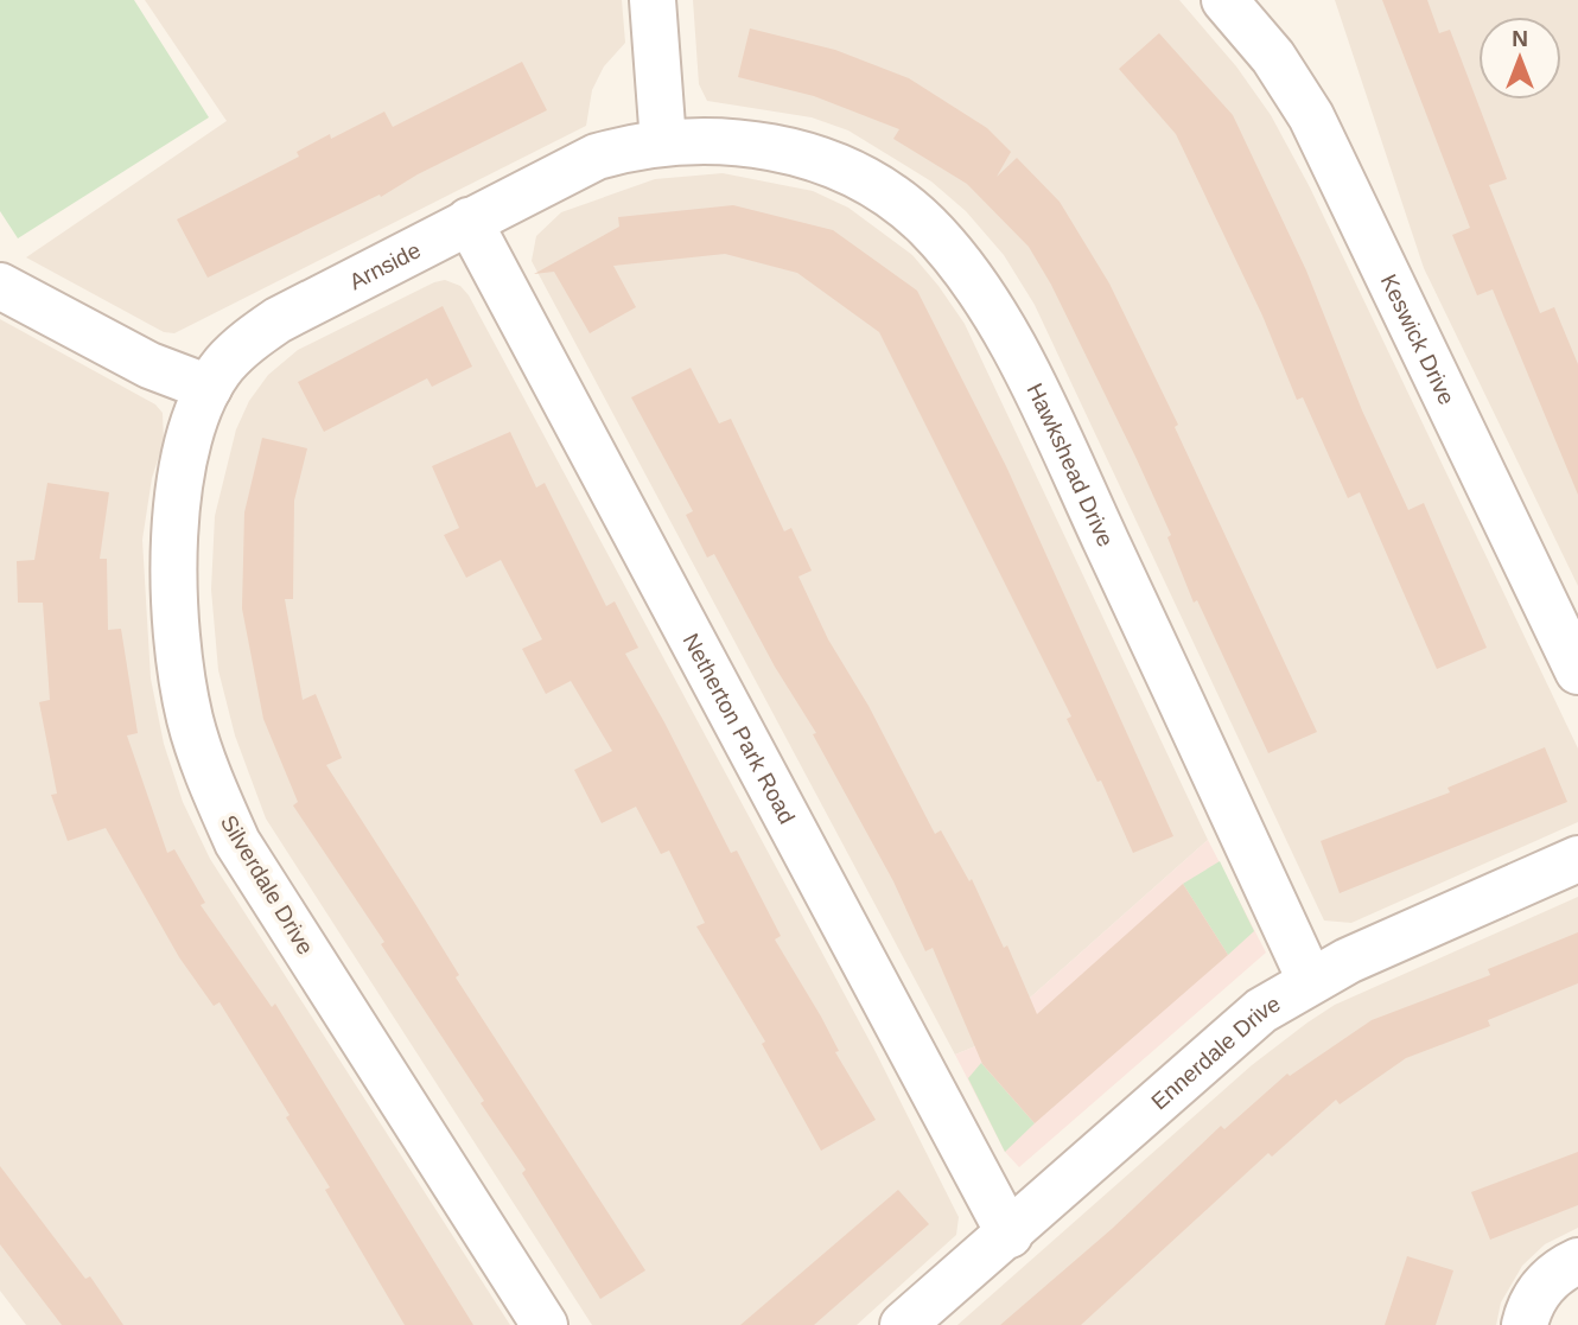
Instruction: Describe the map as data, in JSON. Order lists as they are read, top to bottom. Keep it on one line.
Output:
{"streets":{"street":["Arnside","Keswick Drive","Hawkshead Drive","Netherton Park Road","Silverdale Drive","Ennerdale Drive"]},"crossings":[["Arnside","Hawkshead Drive"],["Arnside","Netherton Park Road"],["Arnside","Silverdale Drive"],["Hawkshead Drive","Ennerdale Drive"],["Netherton Park Road","Ennerdale Drive"]],"north":"top"}
